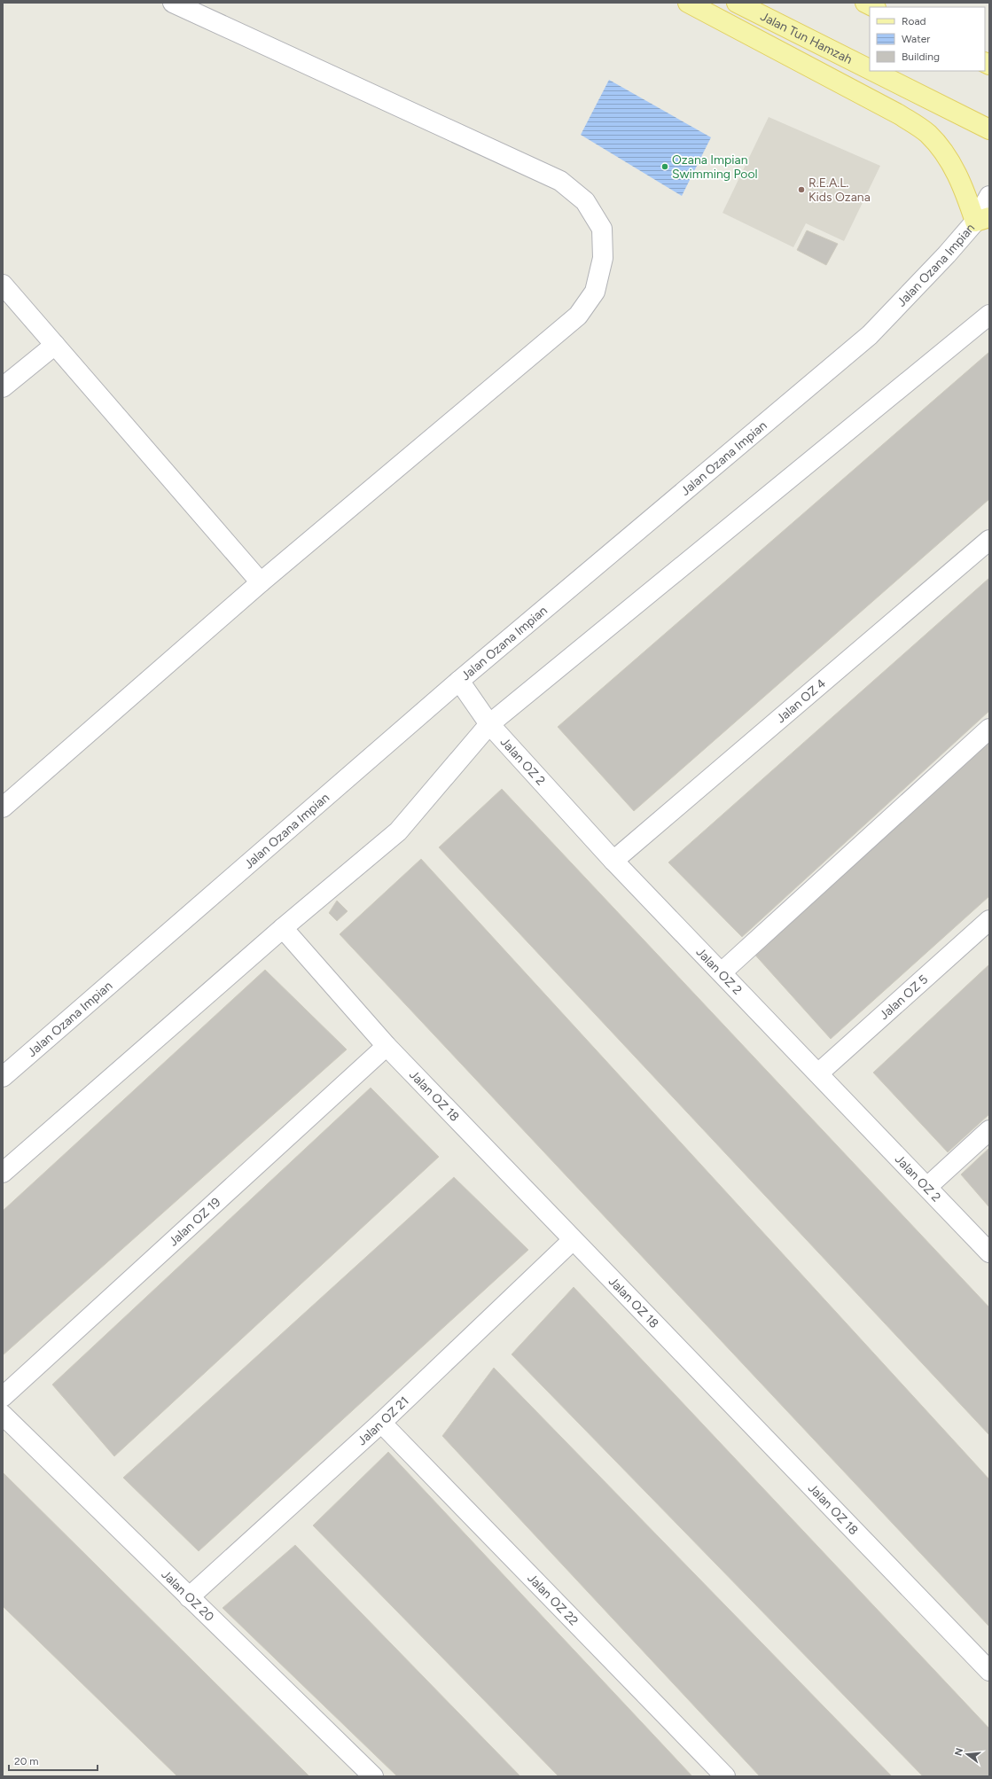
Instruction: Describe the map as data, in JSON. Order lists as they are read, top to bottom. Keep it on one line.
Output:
{"streets":{"main road":["Jalan Tun Hamzah"],"street":["Jalan Ozana Impian","Jalan OZ 4","Jalan OZ 2","Jalan OZ 5","Jalan OZ 18","Jalan OZ 19","Jalan OZ 21","Jalan OZ 20","Jalan OZ 22"]},"crossings":[["Jalan Ozana Impian","Jalan OZ 2"],["Jalan OZ 4","Jalan OZ 2"],["Jalan OZ 2","Jalan OZ 5"],["Jalan OZ 18","Jalan OZ 19"],["Jalan OZ 18","Jalan OZ 21"],["Jalan OZ 21","Jalan OZ 20"],["Jalan OZ 21","Jalan OZ 22"]],"places":["Ozana Impian Swimming Pool","R.E.A.L. Kids Ozana"],"legend":["Road","Water","Building"],"scale_bar":"20 m","north":"left"}
